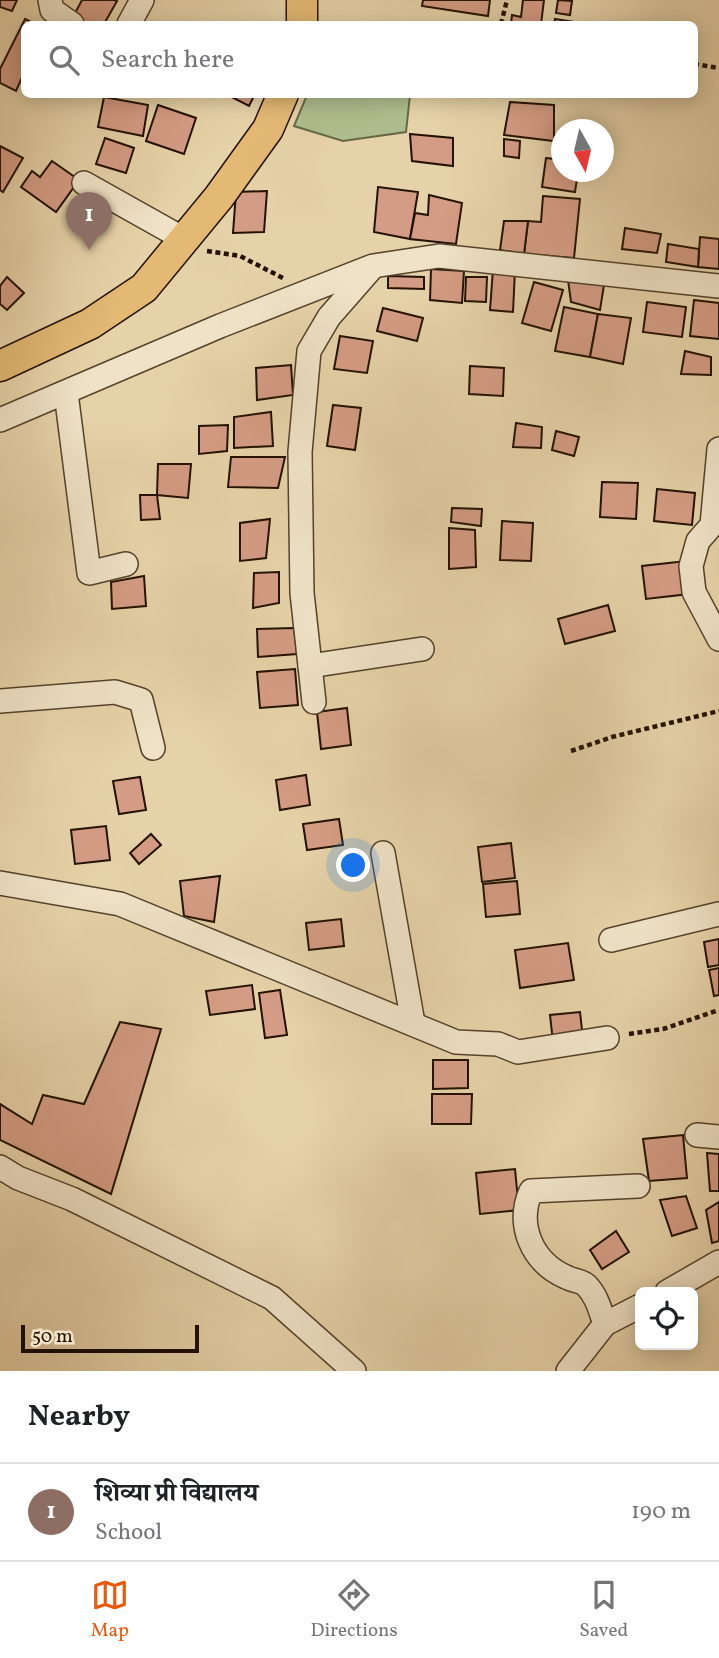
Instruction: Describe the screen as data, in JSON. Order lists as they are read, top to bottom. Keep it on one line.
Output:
{"scale_bar":"50 m","north":"bottom","page":{"search":"Search here","pins":"1","scale":"50 m","heading":"Nearby","list":[{"mark":"1","name":"शिव्या प्री विद्यालय","note":"School","value":"190 m"}],"nav":["Map","Directions","Saved"]}}
